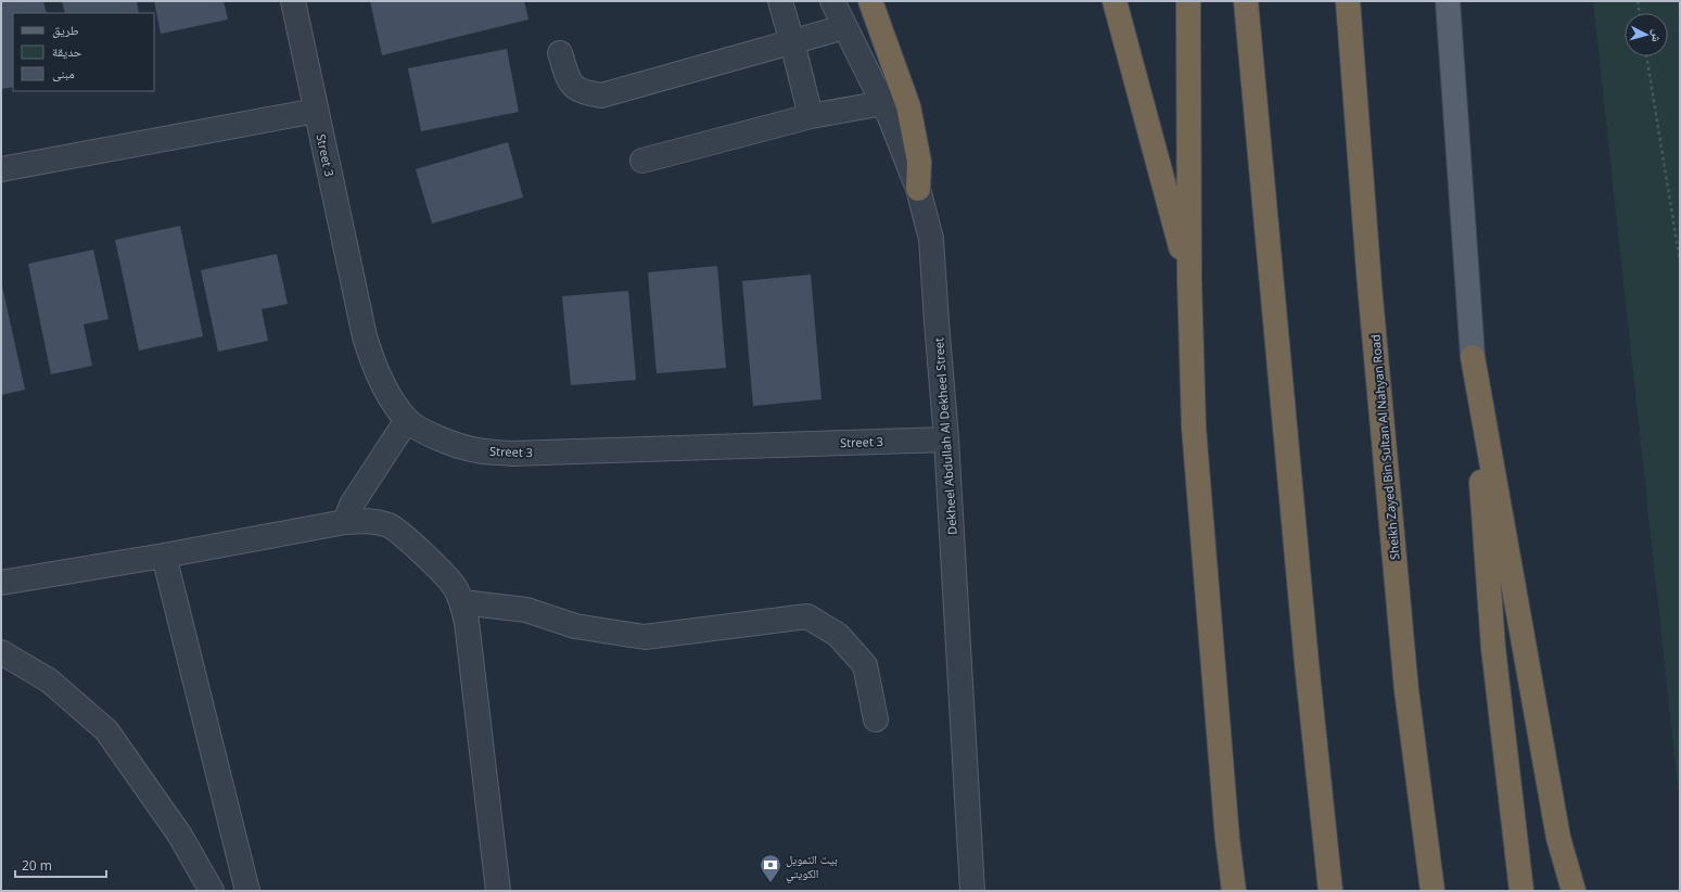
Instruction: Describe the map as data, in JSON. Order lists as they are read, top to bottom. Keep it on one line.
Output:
{"streets":{"highway":["Sheikh Zayed Bin Sultan Al Nahyan Road"],"street":["Street 3","Dekheel Abdullah Al Dekheel Street"]},"crossings":[["Street 3","Dekheel Abdullah Al Dekheel Street"]],"places":{"bank":["بيت التمويل الكويتي"]},"legend":["طريق","حديقة","مبنى"],"scale_bar":"20 m","north":"right"}
